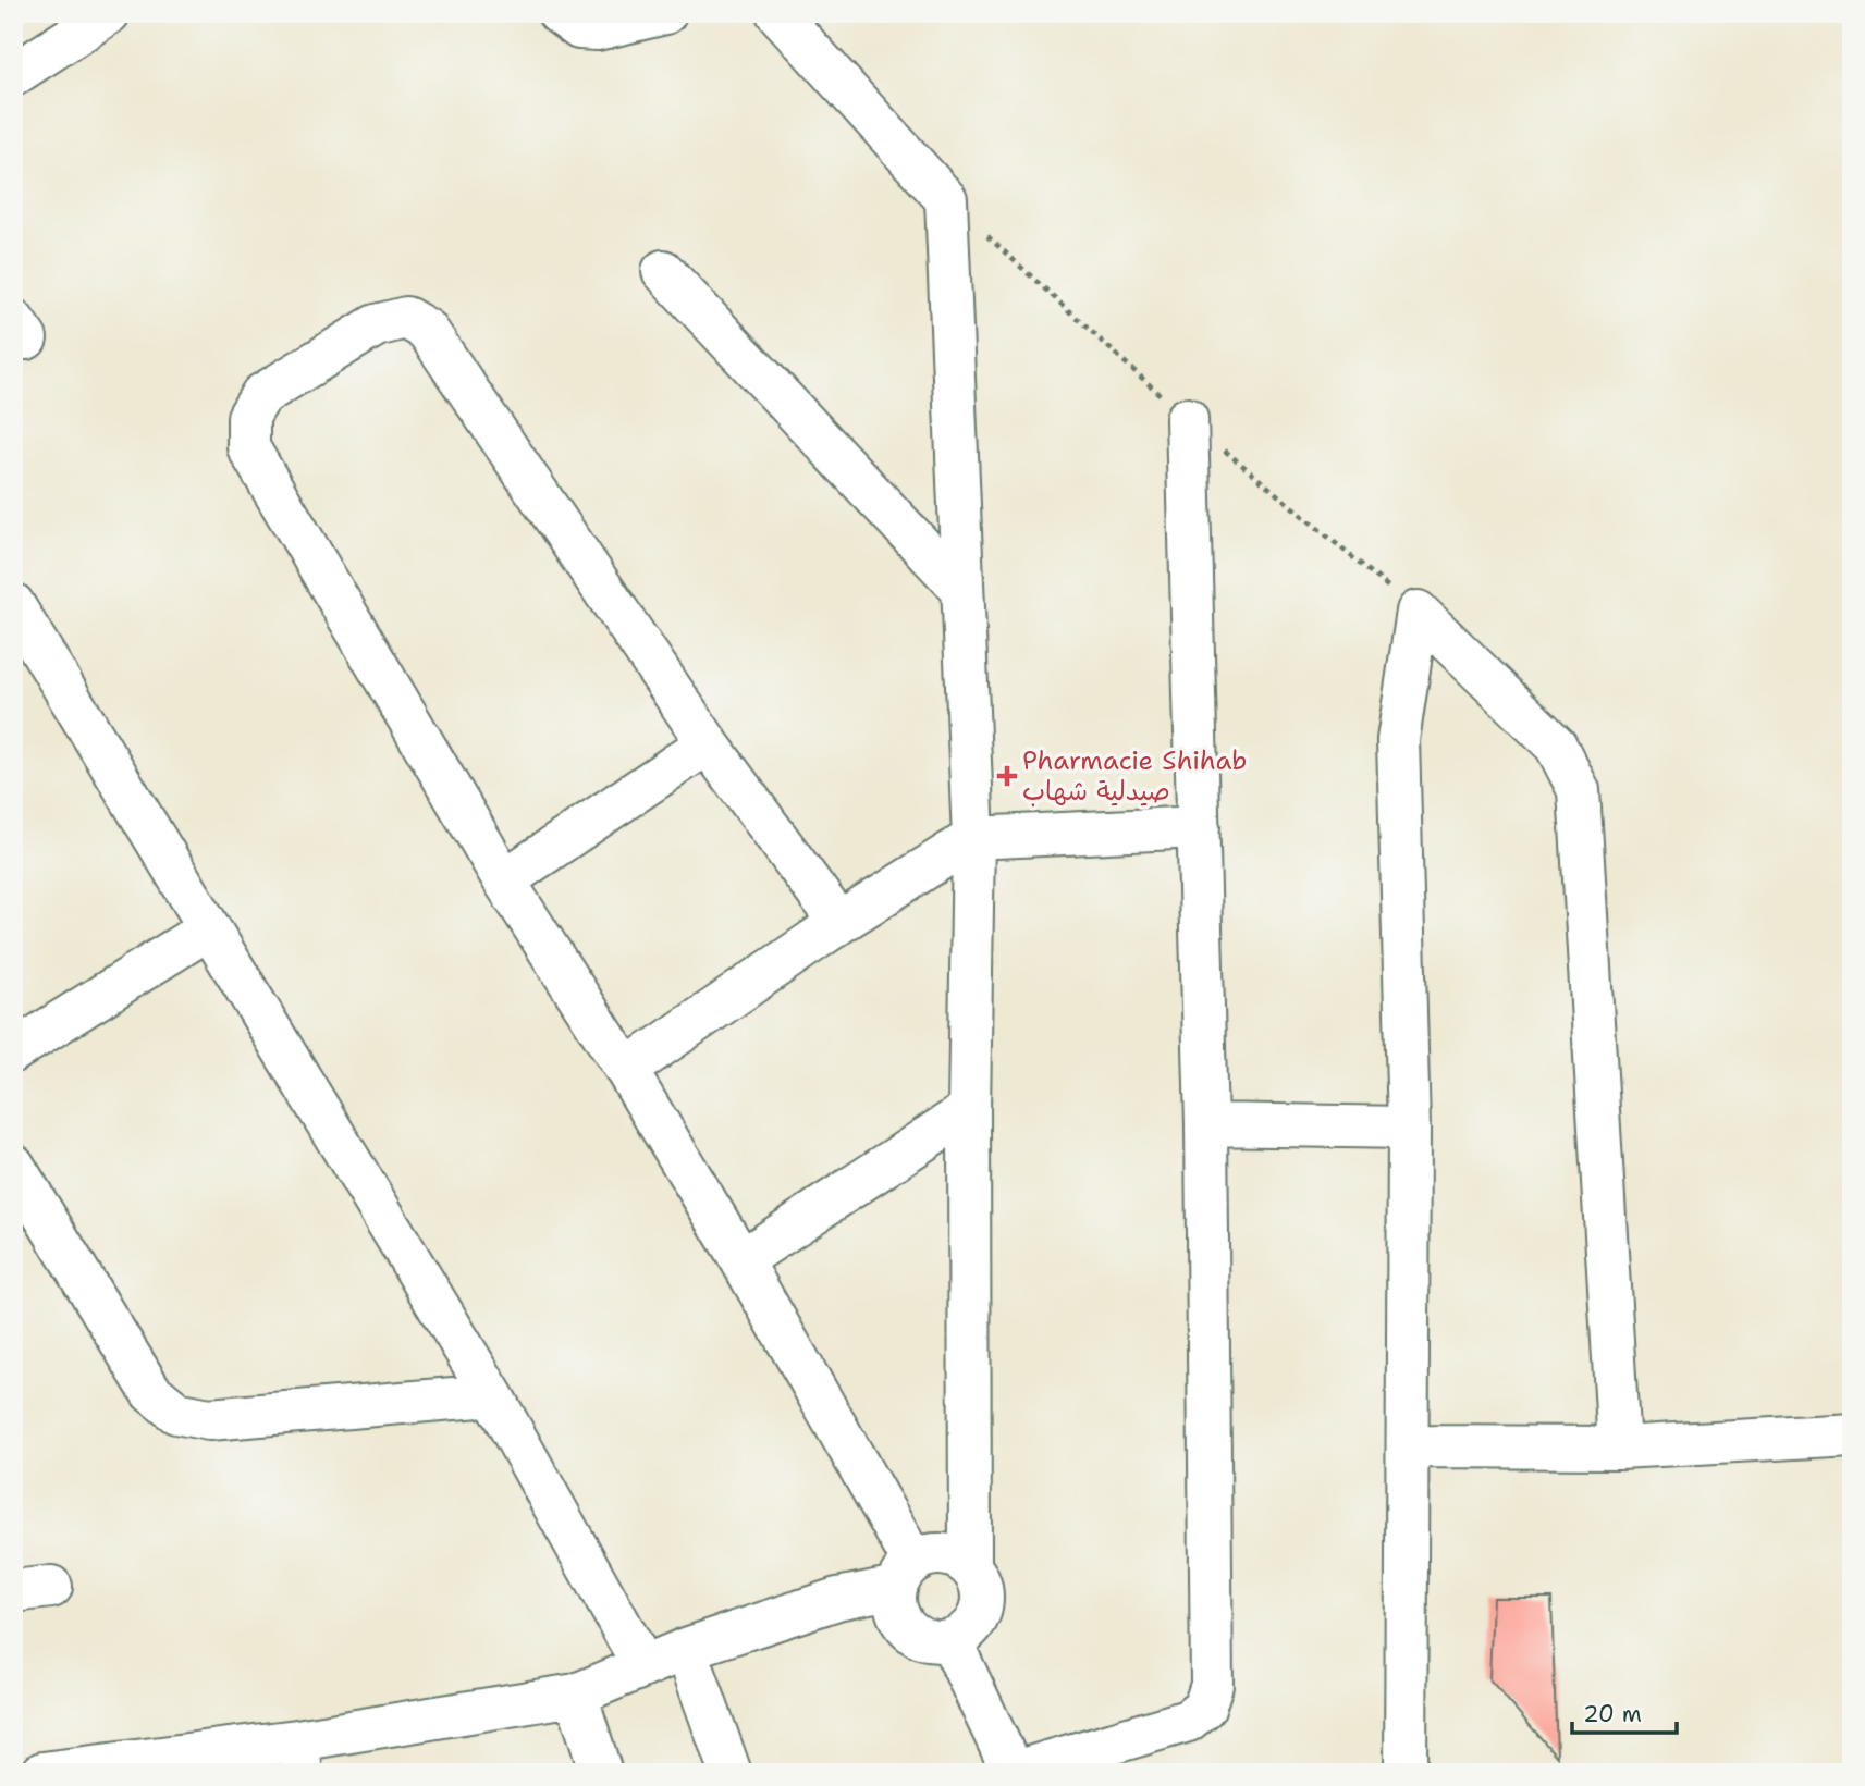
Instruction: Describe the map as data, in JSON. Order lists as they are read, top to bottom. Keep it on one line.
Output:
{"places":{"health":["Pharmacie Shihab صيدلية شهاب"]},"scale_bar":"20 m"}
